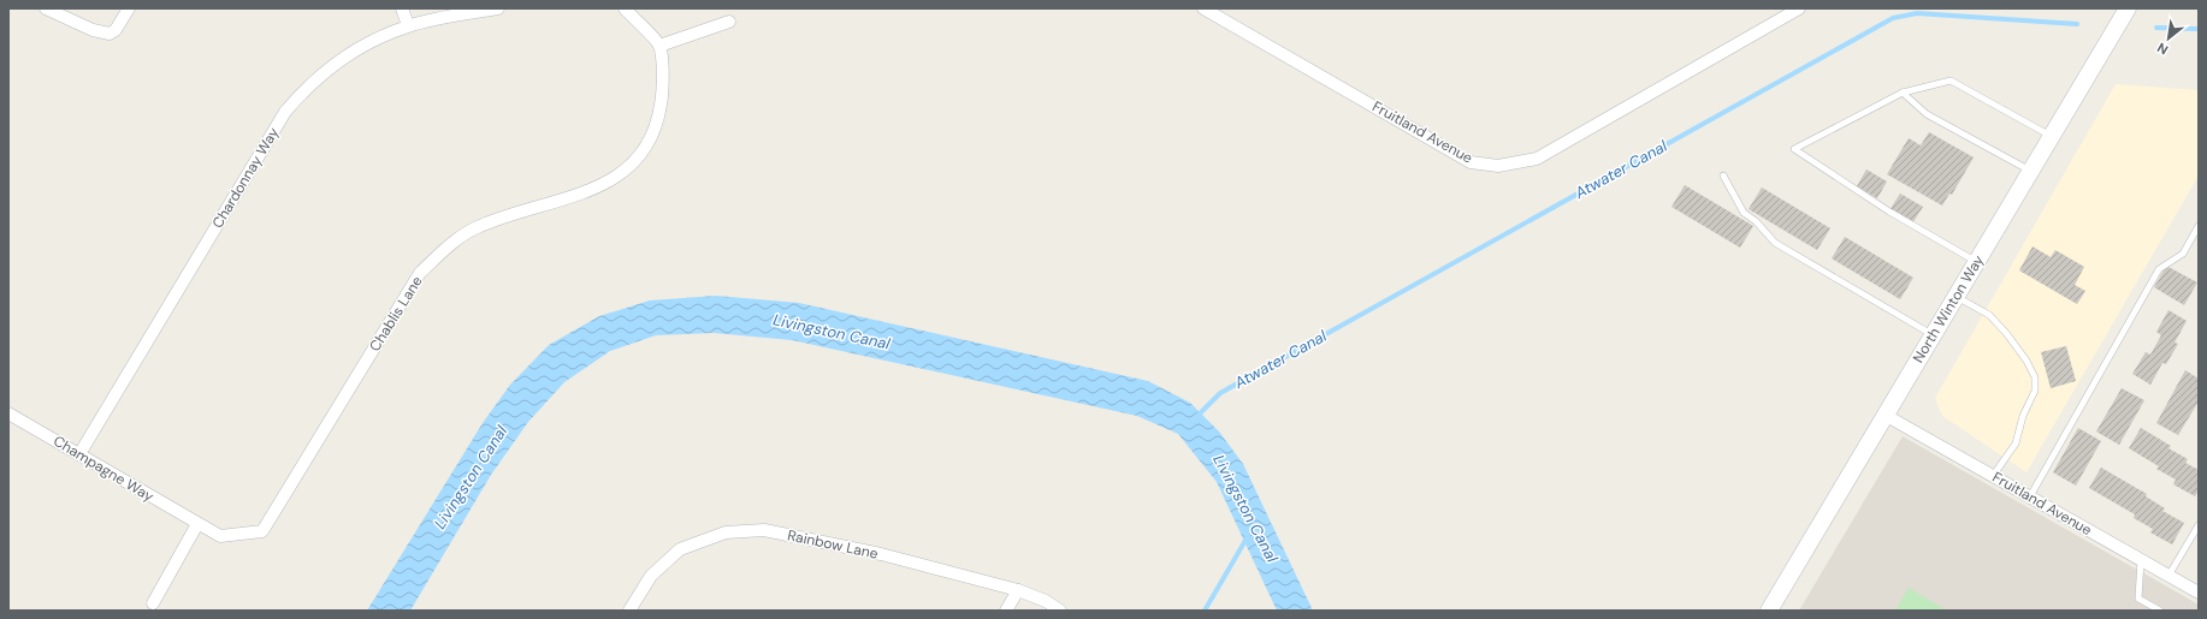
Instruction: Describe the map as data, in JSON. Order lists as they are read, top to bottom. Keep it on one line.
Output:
{"streets":{"main road":["North Winton Way"],"street":["Fruitland Avenue","Chardonnay Way","Chablis Lane","Champagne Way","Rainbow Lane"]},"crossings":[["Fruitland Avenue","North Winton Way"],["Chardonnay Way","Champagne Way"],["Chablis Lane","Champagne Way"]],"water":["Atwater Canal","Livingston Canal"],"north":"bottom left"}
